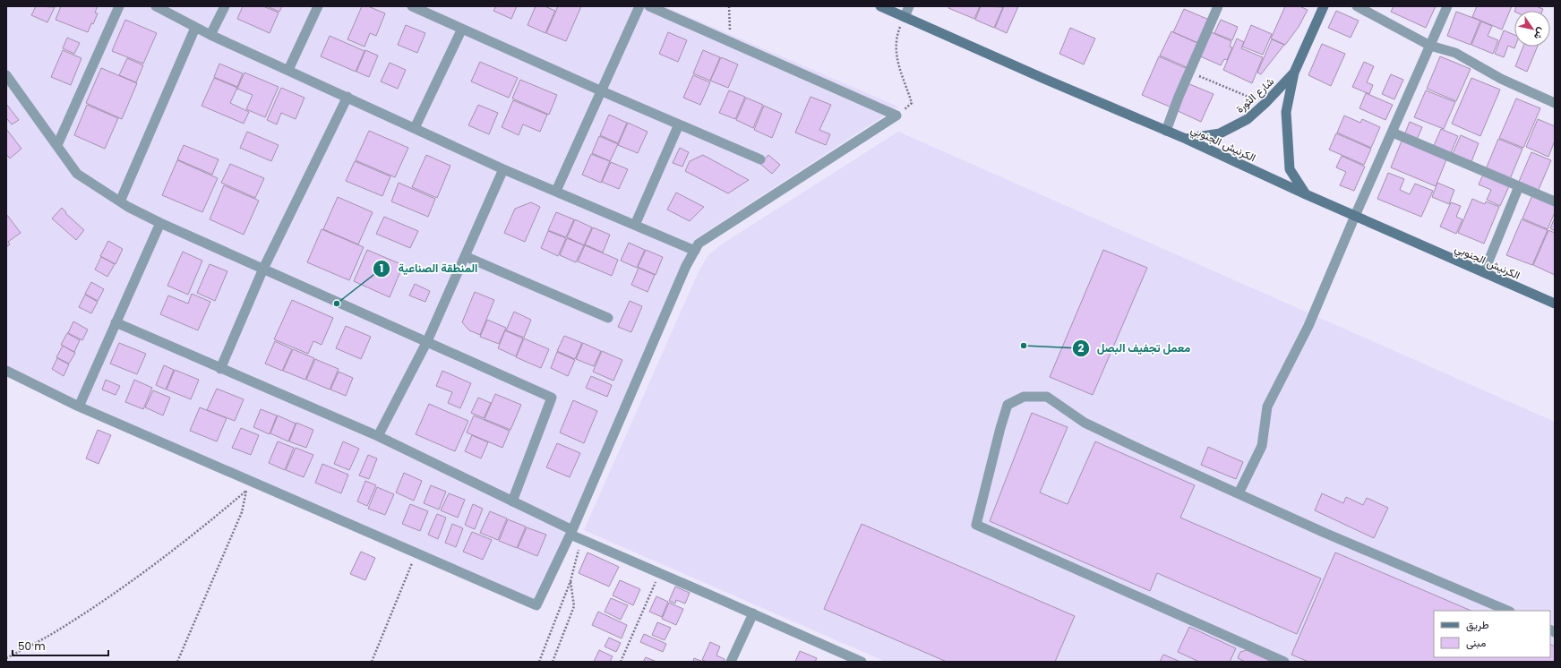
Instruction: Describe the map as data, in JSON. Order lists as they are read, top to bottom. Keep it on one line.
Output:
{"streets":{"main road":["شارع الثورة","الكرنيش الجنوبي"]},"crossings":[["شارع الثورة","الكرنيش الجنوبي"]],"places":["المنطقة الصناعية","معمل تجفيف البصل"],"legend":["طريق","مبنى"],"scale_bar":"50 m","north":"bottom right"}
